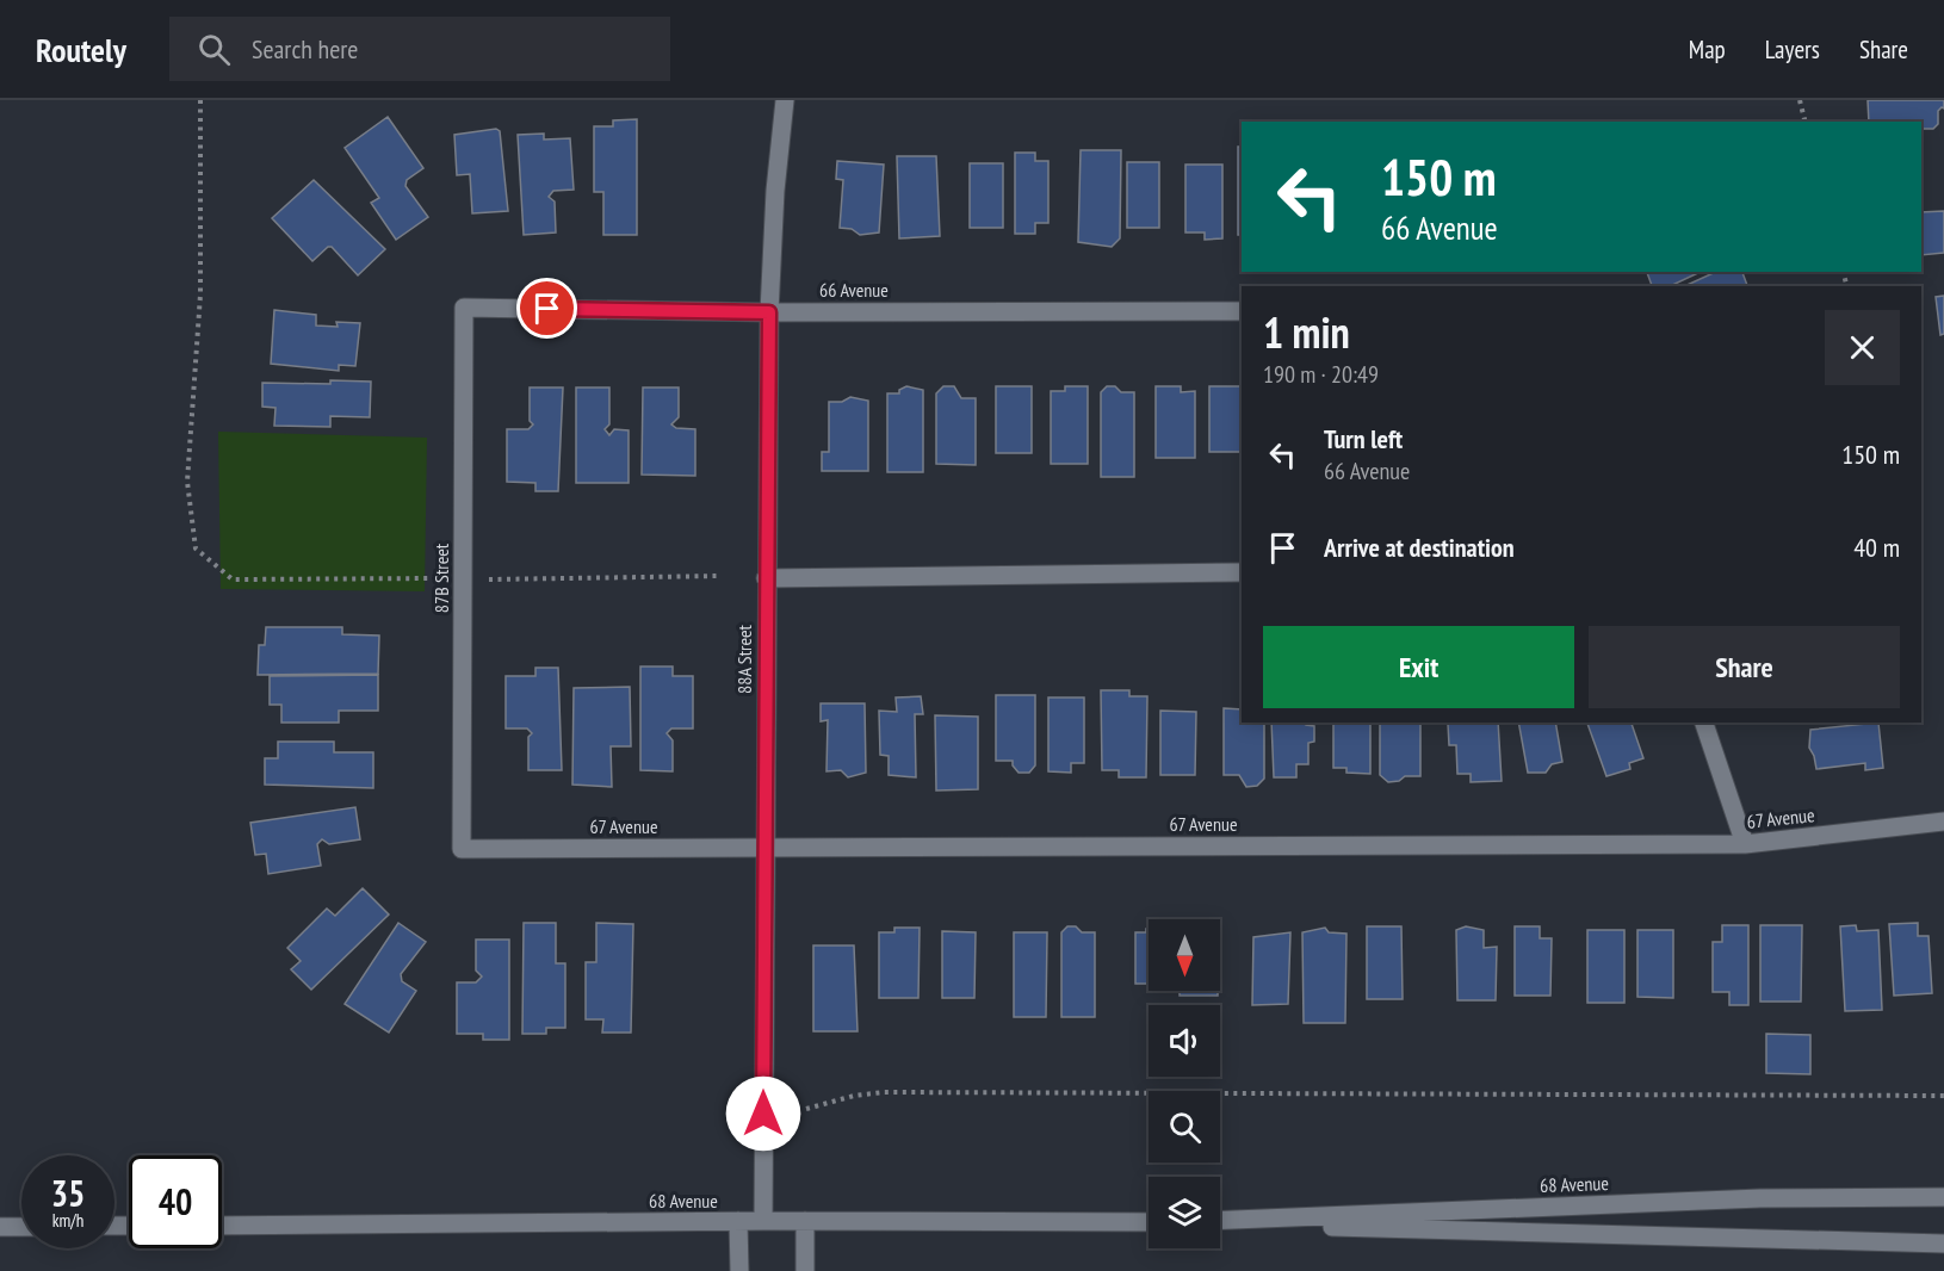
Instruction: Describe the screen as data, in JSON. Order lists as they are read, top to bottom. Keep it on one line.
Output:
{"streets":{"street":["66 Avenue","87B Street","88A Street","67 Avenue","68 Avenue"]},"crossings":[["66 Avenue","87B Street"],["66 Avenue","88A Street"],["87B Street","67 Avenue"],["88A Street","67 Avenue"],["88A Street","68 Avenue"]],"north":"bottom","page":{"header":"Routely","search":"Search here","nav":["Map","Layers","Share"],"turn":["150 m","66 Avenue"],"heading":["1 min","190 m · 20:49"],"list":[{"name":"Turn left","note":"66 Avenue","value":"150 m"},{"name":"Arrive at destination","value":"40 m"}],"buttons":["Exit","Share"],"speed":"35 km/h","limit":"40"}}
